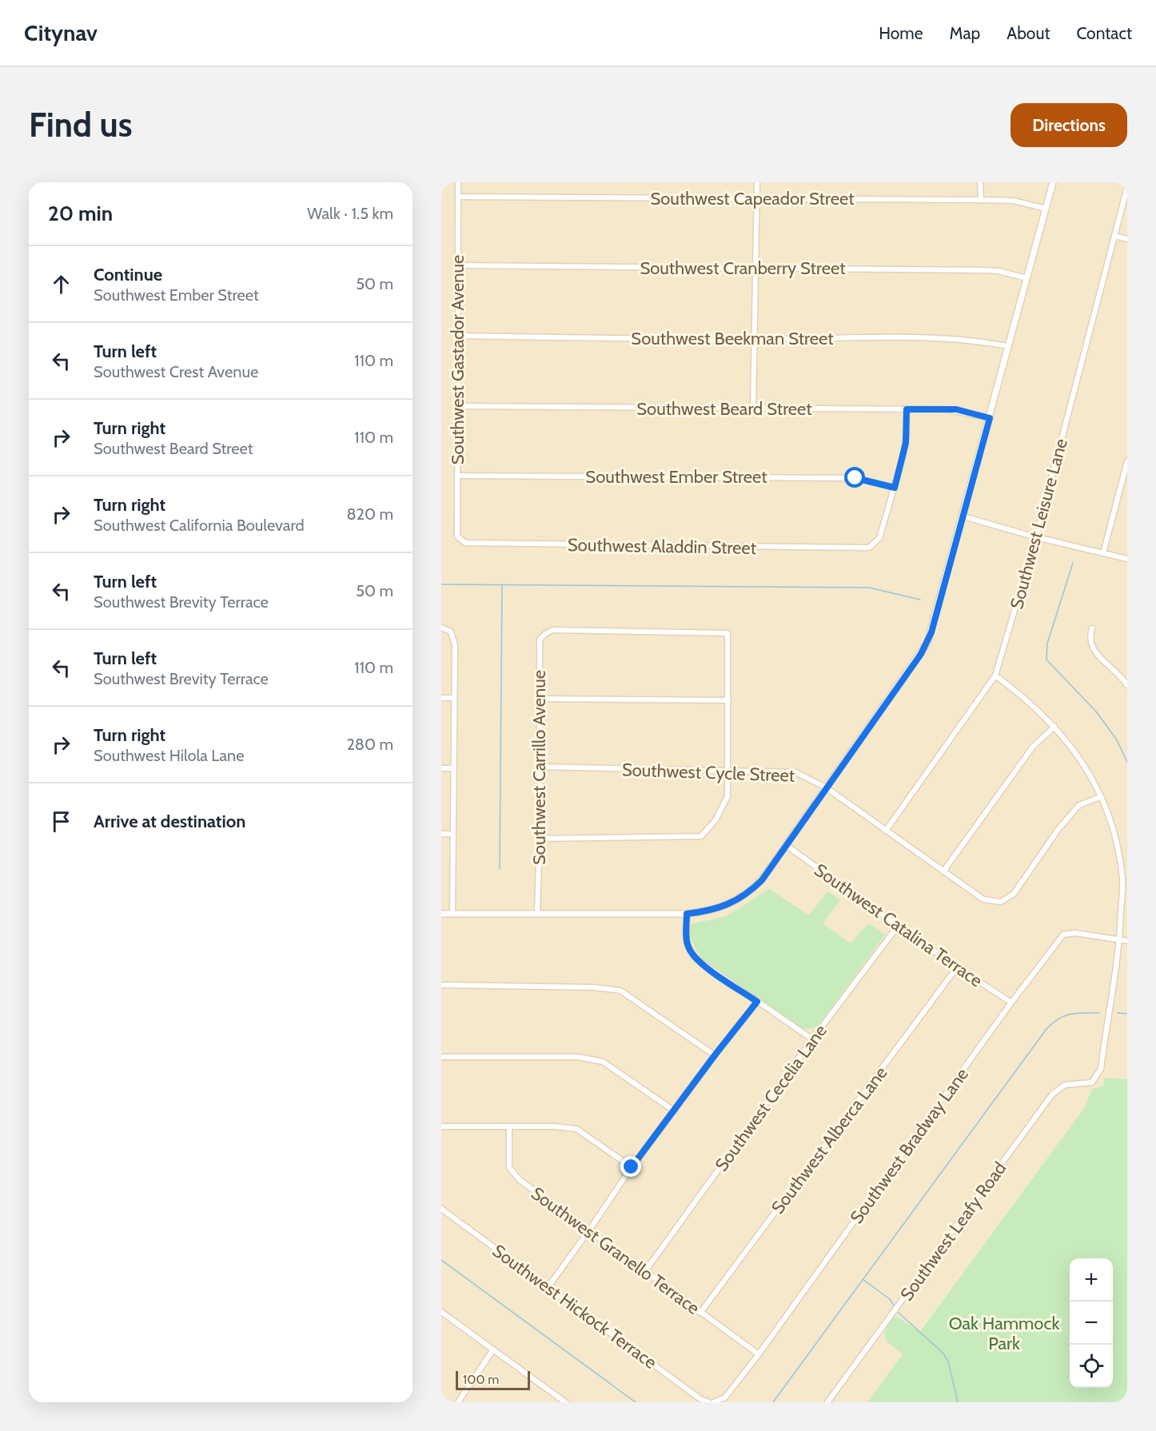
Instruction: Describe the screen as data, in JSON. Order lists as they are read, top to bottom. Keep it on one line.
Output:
{"streets":{"street":["Southwest Capeador Street","Southwest Cranberry Street","Southwest Beekman Street","Southwest Gastador Avenue","Southwest Beard Street","Southwest Ember Street","Southwest Leisure Lane","Southwest Aladdin Street","Southwest Carrillo Avenue","Southwest Cycle Street","Southwest Catalina Terrace","Southwest Cecelia Lane","Southwest Alberca Lane","Southwest Bradway Lane","Southwest Leafy Road","Southwest Granello Terrace","Southwest Hickock Terrace"]},"crossings":[["Southwest Capeador Street","Southwest Gastador Avenue"],["Southwest Cranberry Street","Southwest Gastador Avenue"],["Southwest Beekman Street","Southwest Gastador Avenue"],["Southwest Gastador Avenue","Southwest Beard Street"],["Southwest Gastador Avenue","Southwest Ember Street"],["Southwest Gastador Avenue","Southwest Aladdin Street"],["Southwest Ember Street","Southwest Aladdin Street"],["Southwest Leisure Lane","Southwest Cycle Street"],["Southwest Carrillo Avenue","Southwest Cycle Street"],["Southwest Catalina Terrace","Southwest Cecelia Lane"],["Southwest Catalina Terrace","Southwest Alberca Lane"],["Southwest Catalina Terrace","Southwest Bradway Lane"],["Southwest Cecelia Lane","Southwest Granello Terrace"],["Southwest Alberca Lane","Southwest Granello Terrace"],["Southwest Bradway Lane","Southwest Leafy Road"],["Southwest Bradway Lane","Southwest Granello Terrace"]],"parks":["Oak Hammock Park"],"scale_bar":"100 m","page":{"header":"Citynav","nav":["Home","Map","About","Contact"],"buttons":"Directions","title":"Find us","heading":["20 min","Walk · 1.5 km"],"list":[["Continue","Southwest Ember Street","50 m"],["Turn left","Southwest Crest Avenue","110 m"],["Turn right","Southwest Beard Street","110 m"],["Turn right","Southwest California Boulevard","820 m"],["Turn left","Southwest Brevity Terrace","50 m"],["Turn left","Southwest Brevity Terrace","110 m"],["Turn right","Southwest Hilola Lane","280 m"],"Arrive at destination"],"map_buttons":["+","−"],"scale":"100 m"}}
